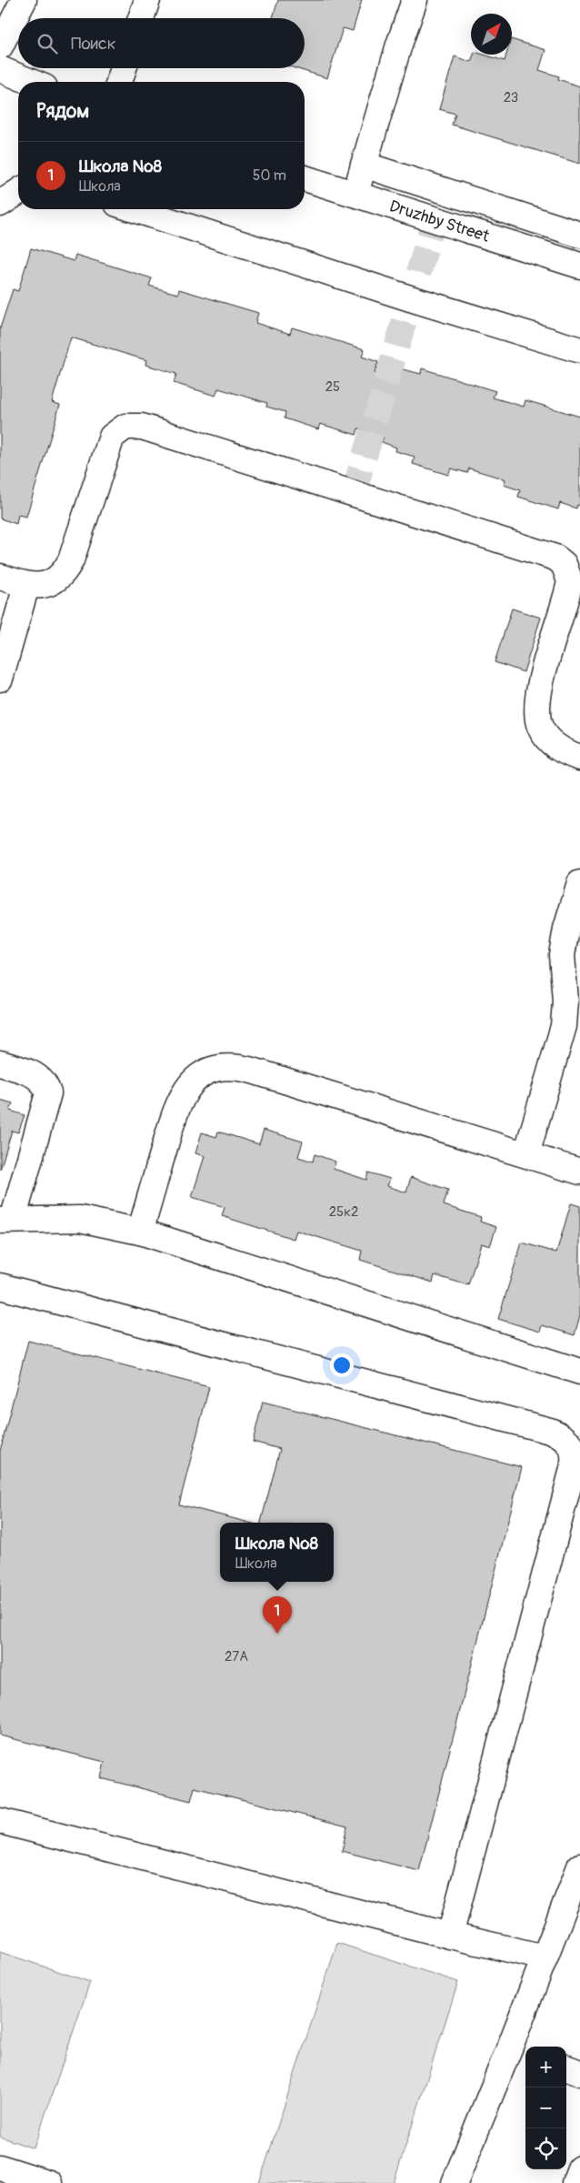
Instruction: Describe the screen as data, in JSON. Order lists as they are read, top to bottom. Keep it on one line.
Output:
{"streets":{"street":["Druzhby Street"]},"house_numbers":["23","25","25к2","27А"],"north":"top right","page":{"search":"Поиск","heading":"Рядом","list":[{"mark":"1","name":"Школа №8","note":"Школа","value":"50 m"}],"popup":["Школа №8","Школа"],"pins":"1","map_buttons":["+","−"]}}
